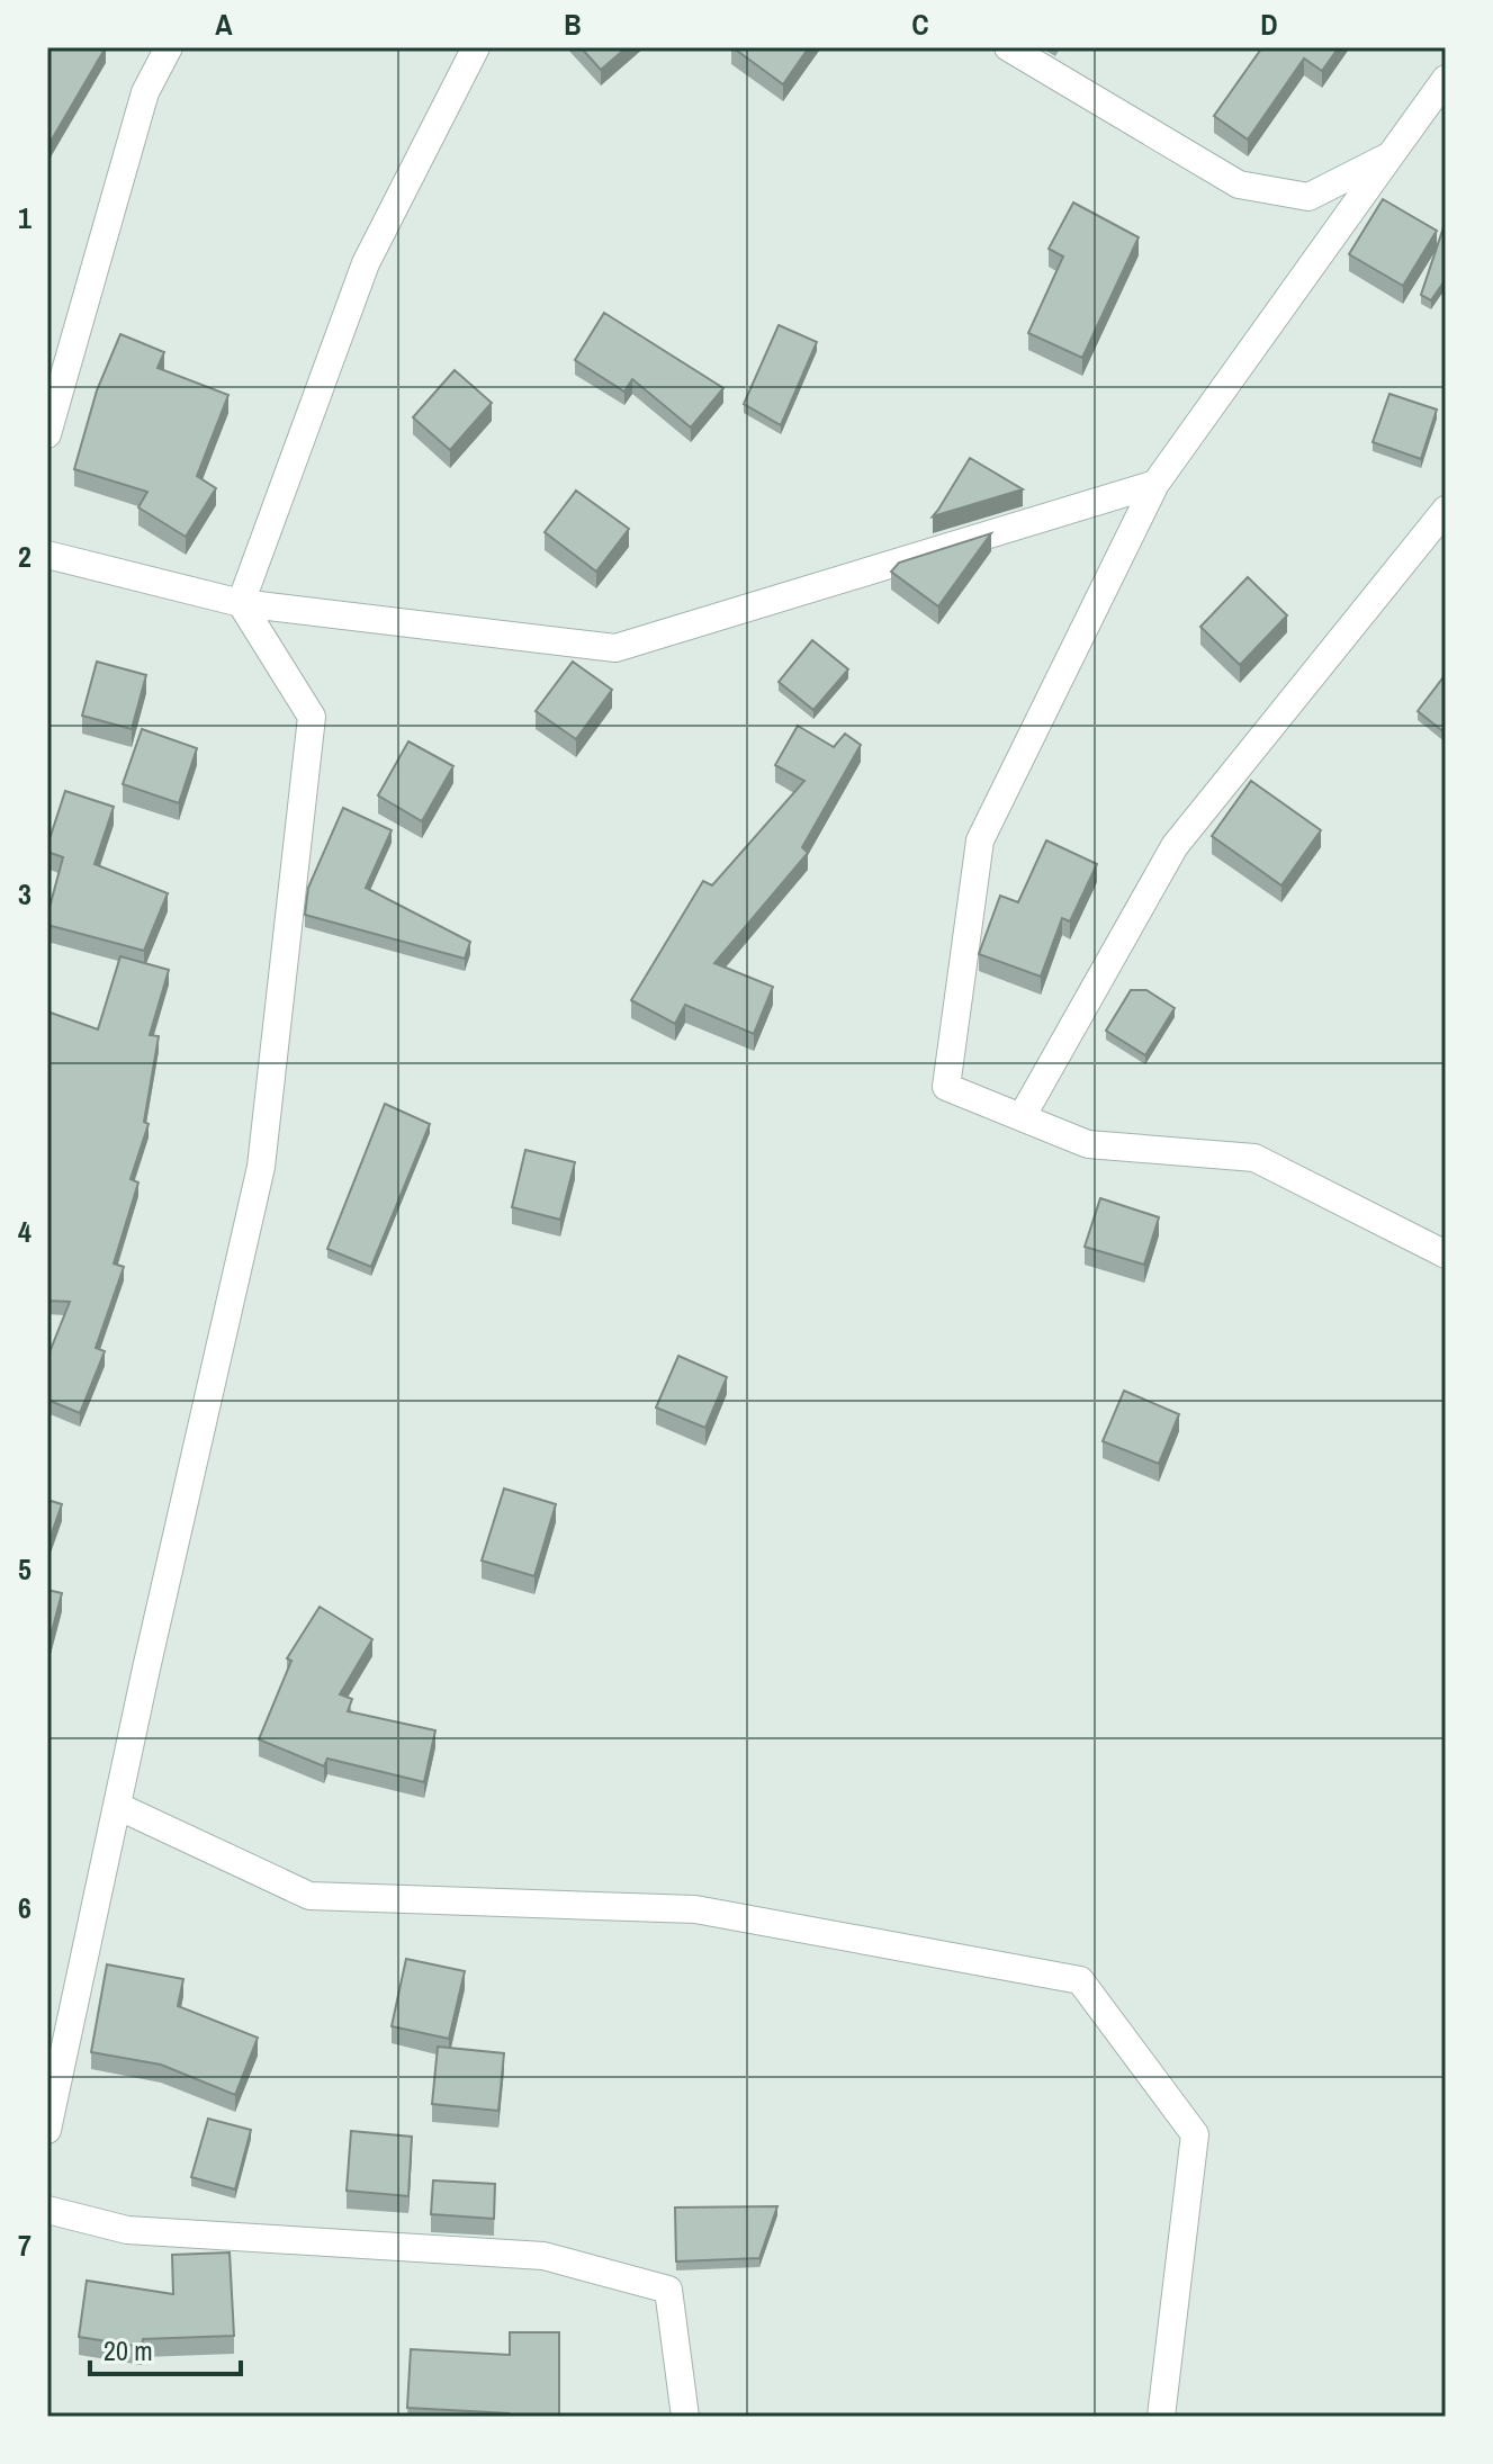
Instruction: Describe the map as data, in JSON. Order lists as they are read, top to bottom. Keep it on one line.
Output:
{"scale_bar":"20 m","grid":{"columns":["A","B","C","D"],"rows":["1","2","3","4","5","6","7"]}}
